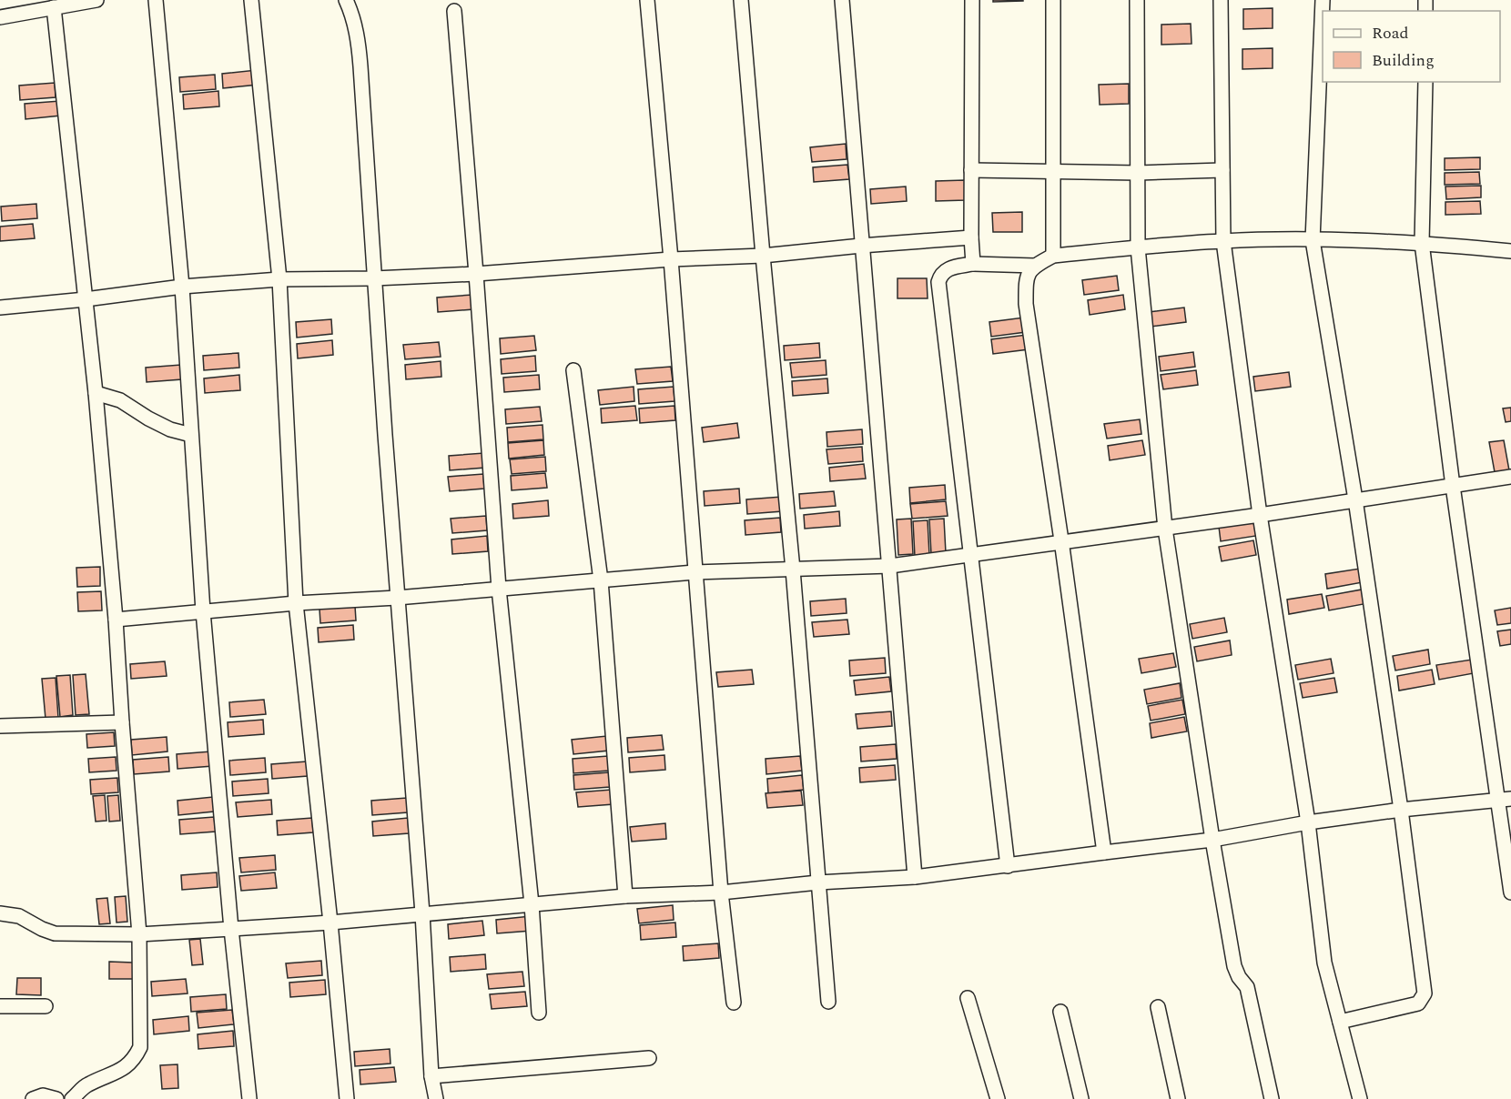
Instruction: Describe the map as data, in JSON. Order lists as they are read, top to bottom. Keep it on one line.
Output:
{"legend":["Road","Building"]}
